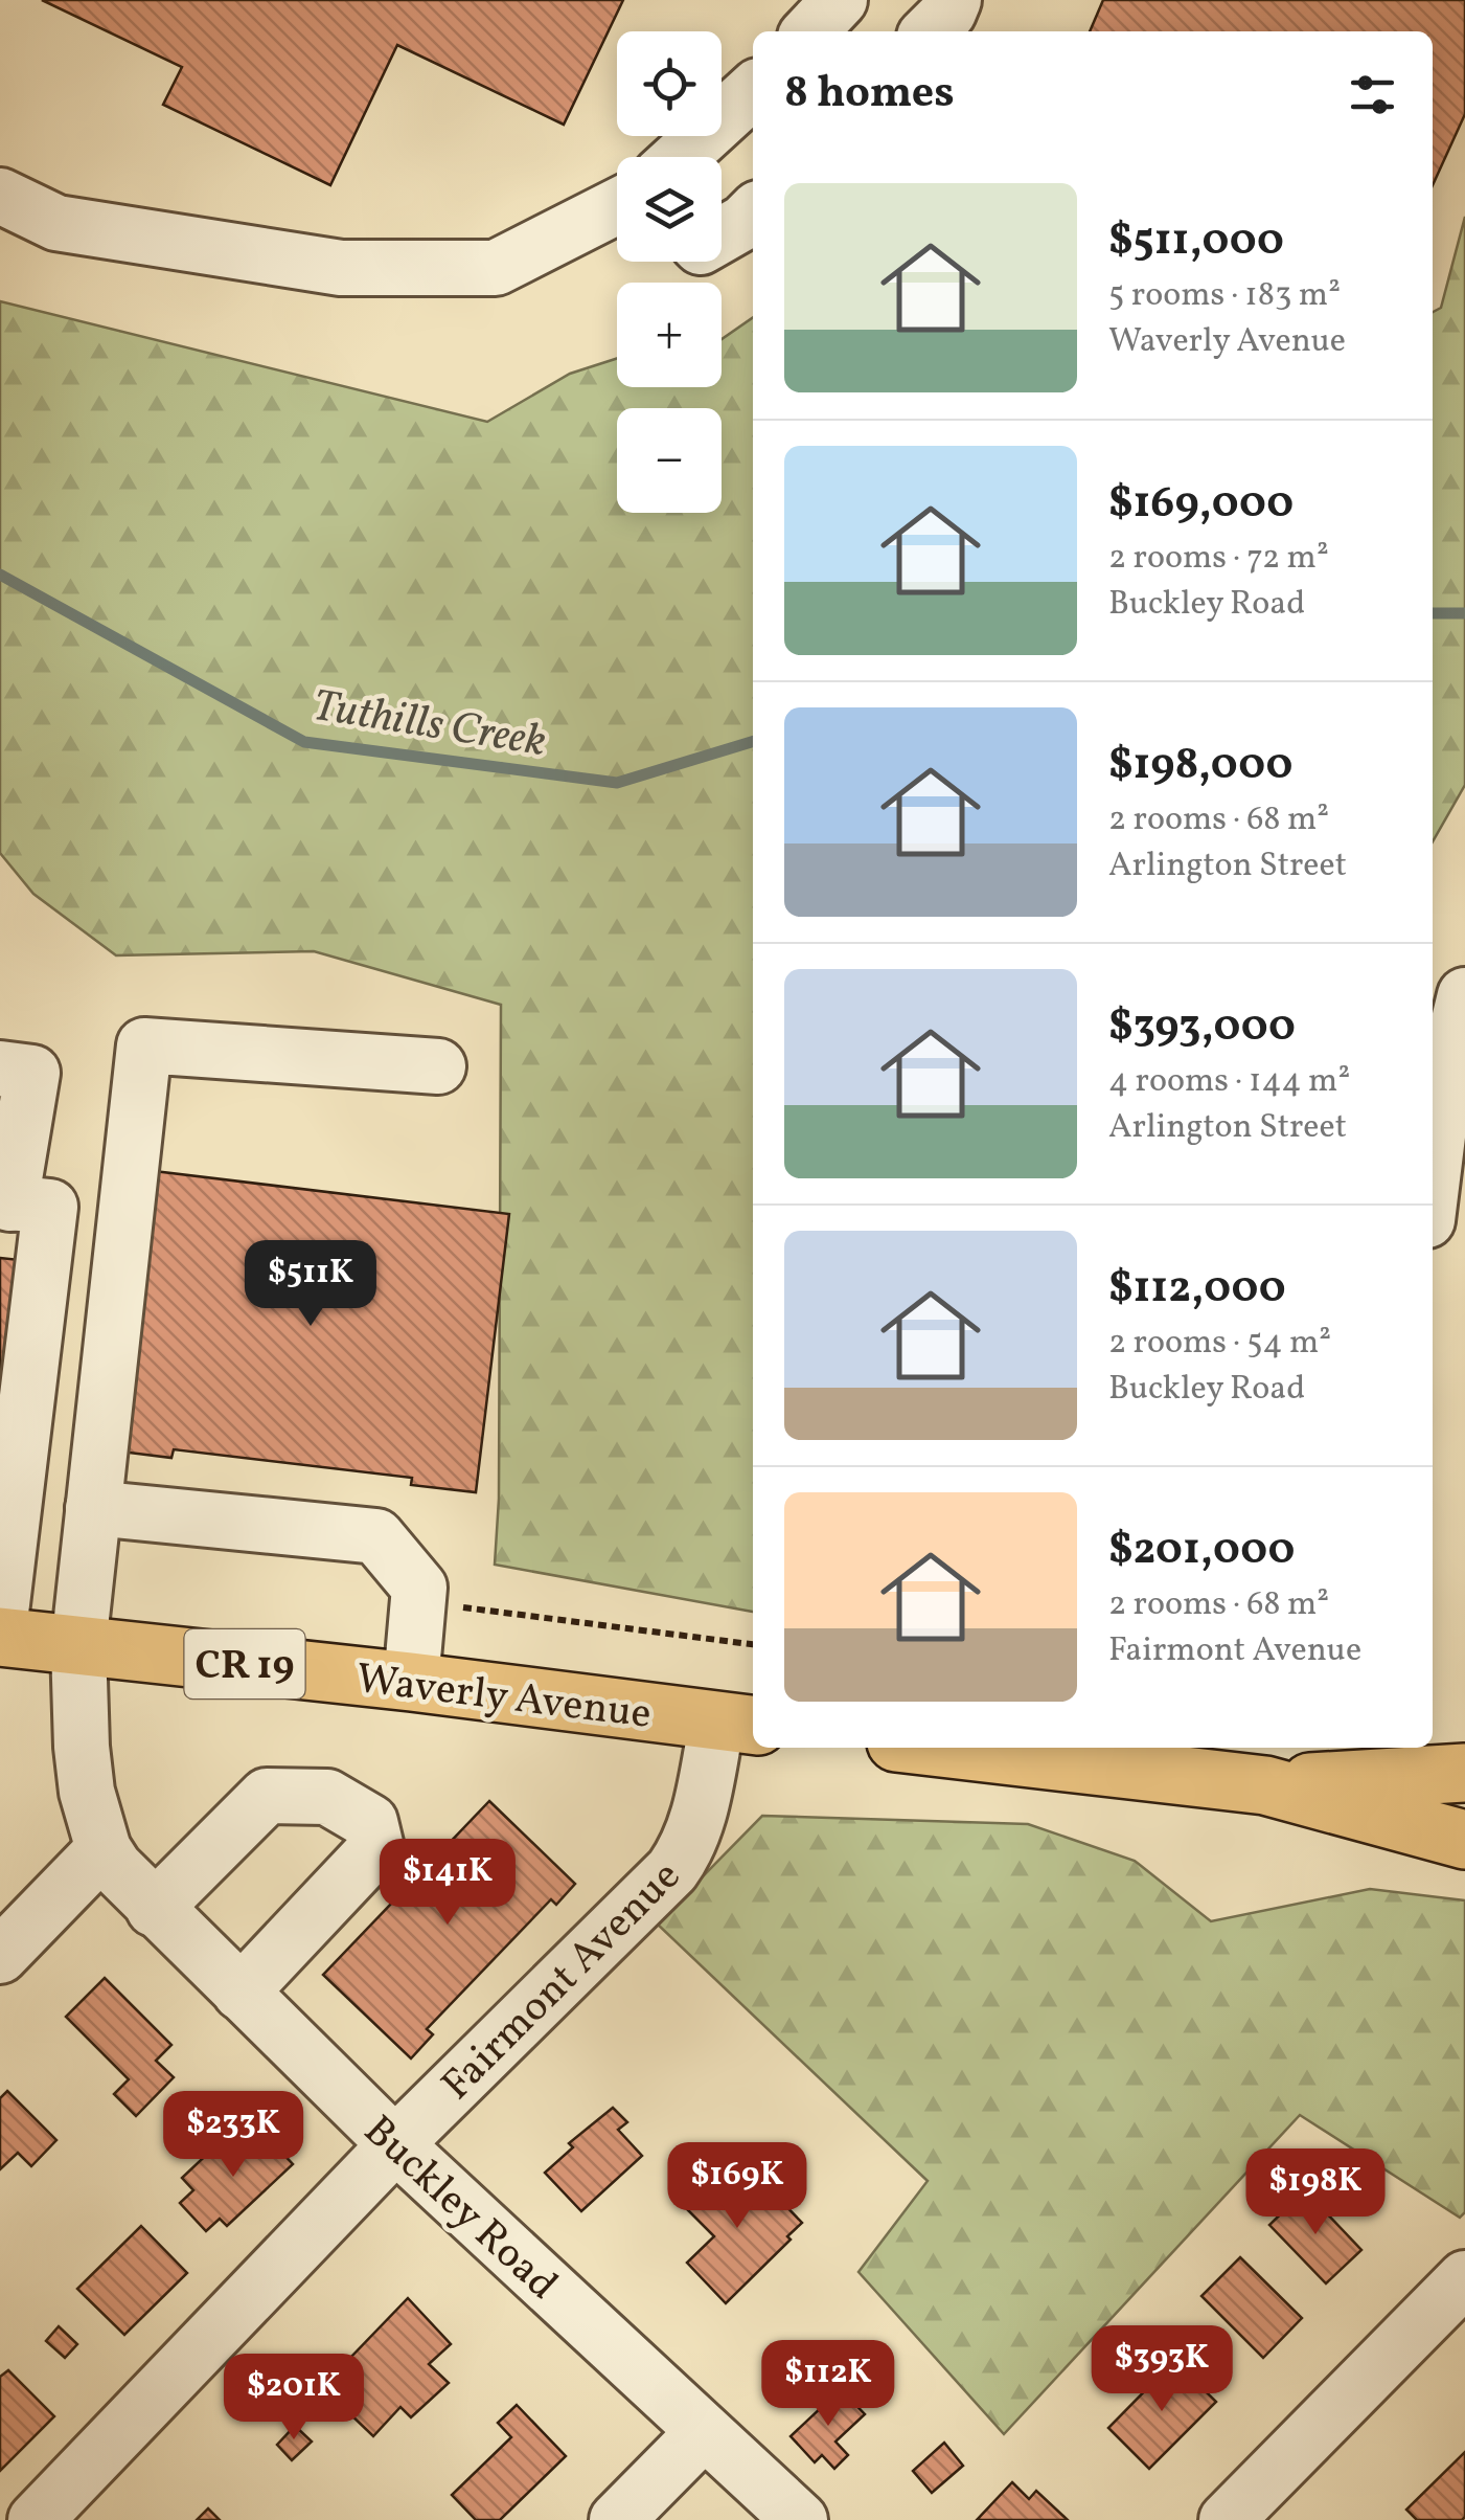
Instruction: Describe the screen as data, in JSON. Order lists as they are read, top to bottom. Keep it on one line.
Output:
{"streets":{"main road":["CR 19","Waverly Avenue"],"street":["Fairmont Avenue","Buckley Road"]},"crossings":[["Waverly Avenue","Fairmont Avenue"],["Waverly Avenue","Buckley Road"],["Fairmont Avenue","Buckley Road"]],"water":["Tuthills Creek"],"page":{"map_buttons":["+","−"],"heading":"8 homes","list":[{"name":"$511,000","note":"5 rooms · 183 m² · Waverly Avenue"},{"name":"$169,000","note":"2 rooms · 72 m² · Buckley Road"},{"name":"$198,000","note":"2 rooms · 68 m² · Arlington Street"},{"name":"$393,000","note":"4 rooms · 144 m² · Arlington Street"},{"name":"$112,000","note":"2 rooms · 54 m² · Buckley Road"},{"name":"$201,000","note":"2 rooms · 68 m² · Fairmont Avenue"}],"price":["$511K","$141K","$233K","$169K","$198K","$393K","$112K","$201K"]}}
